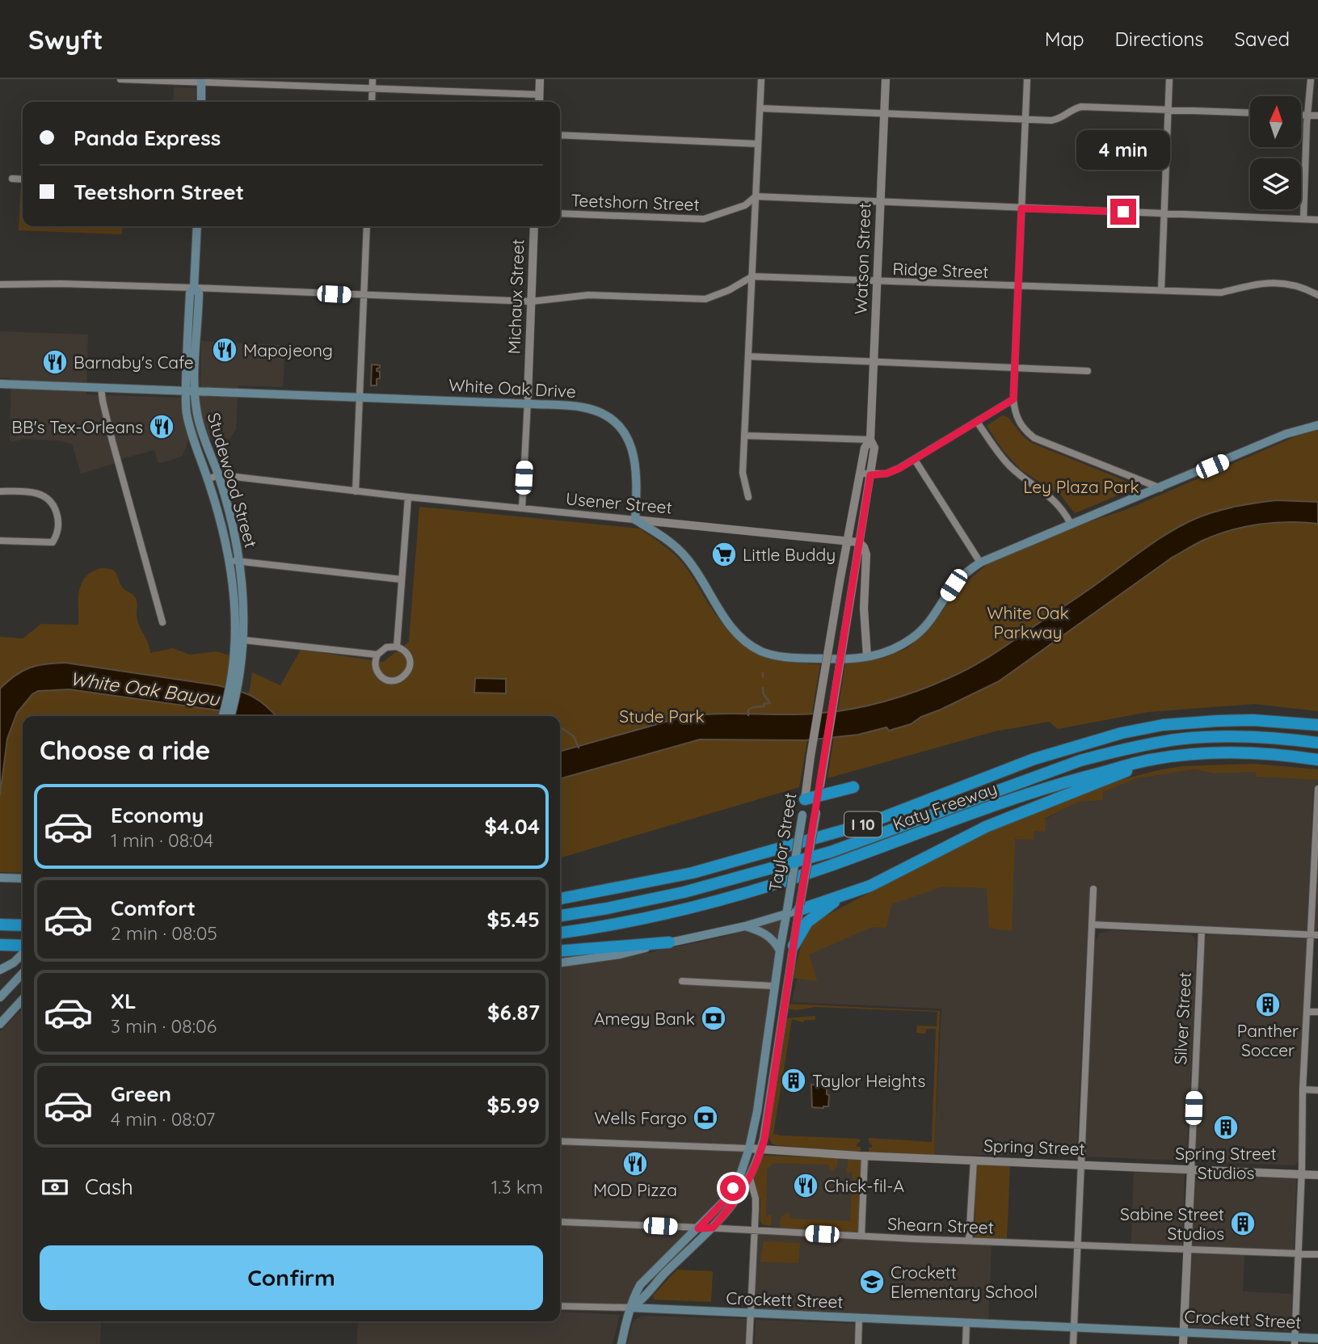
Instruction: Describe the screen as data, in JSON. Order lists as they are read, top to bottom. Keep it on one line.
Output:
{"streets":{"highway":["Katy Freeway","I 10"],"main road":["White Oak Drive","Studewood Street","Taylor Street","Crockett Street"],"street":["Teetshorn Street","Watson Street","Ridge Street","Michaux Street","Usener Street","Silver Street","Spring Street","Shearn Street"]},"crossings":[["Watson Street","Ridge Street"],["Watson Street","Usener Street"],["Watson Street","Taylor Street"],["Michaux Street","White Oak Drive"],["Michaux Street","Usener Street"],["White Oak Drive","Studewood Street"],["White Oak Drive","Usener Street"],["Studewood Street","Usener Street"],["Usener Street","Taylor Street"],["Taylor Street","Spring Street"],["Taylor Street","Shearn Street"],["Taylor Street","Crockett Street"],["Silver Street","Spring Street"],["Silver Street","Shearn Street"],["Silver Street","Crockett Street"]],"water":["White Oak Bayou"],"parks":["Ley Plaza Park","White Oak Parkway","Stude Park"],"places":{"restaurant":["Mapojeong","Barnaby's Cafe","BB's Tex-Orleans","MOD Pizza","Chick-fil-A"],"supermarket":["Little Buddy"],"building":["Panther Soccer","Taylor Heights","Spring Street Studios","Sabine Street Studios"],"bank":["Amegy Bank","Wells Fargo"],"school or university":["Crockett Elementary School"]},"north":"top","page":{"header":"Swyft","nav":["Map","Directions","Saved"],"banner":["Panda Express","Teetshorn Street"],"bubble":"4 min","heading":"Choose a ride","list":[{"name":"Economy","note":"1 min · 08:04","value":"$4.04"},{"name":"Comfort","note":"2 min · 08:05","value":"$5.45"},{"name":"XL","note":"3 min · 08:06","value":"$6.87"},{"name":"Green","note":"4 min · 08:07","value":"$5.99"}],"pay":["Cash","1.3 km"],"buttons":"Confirm"}}
